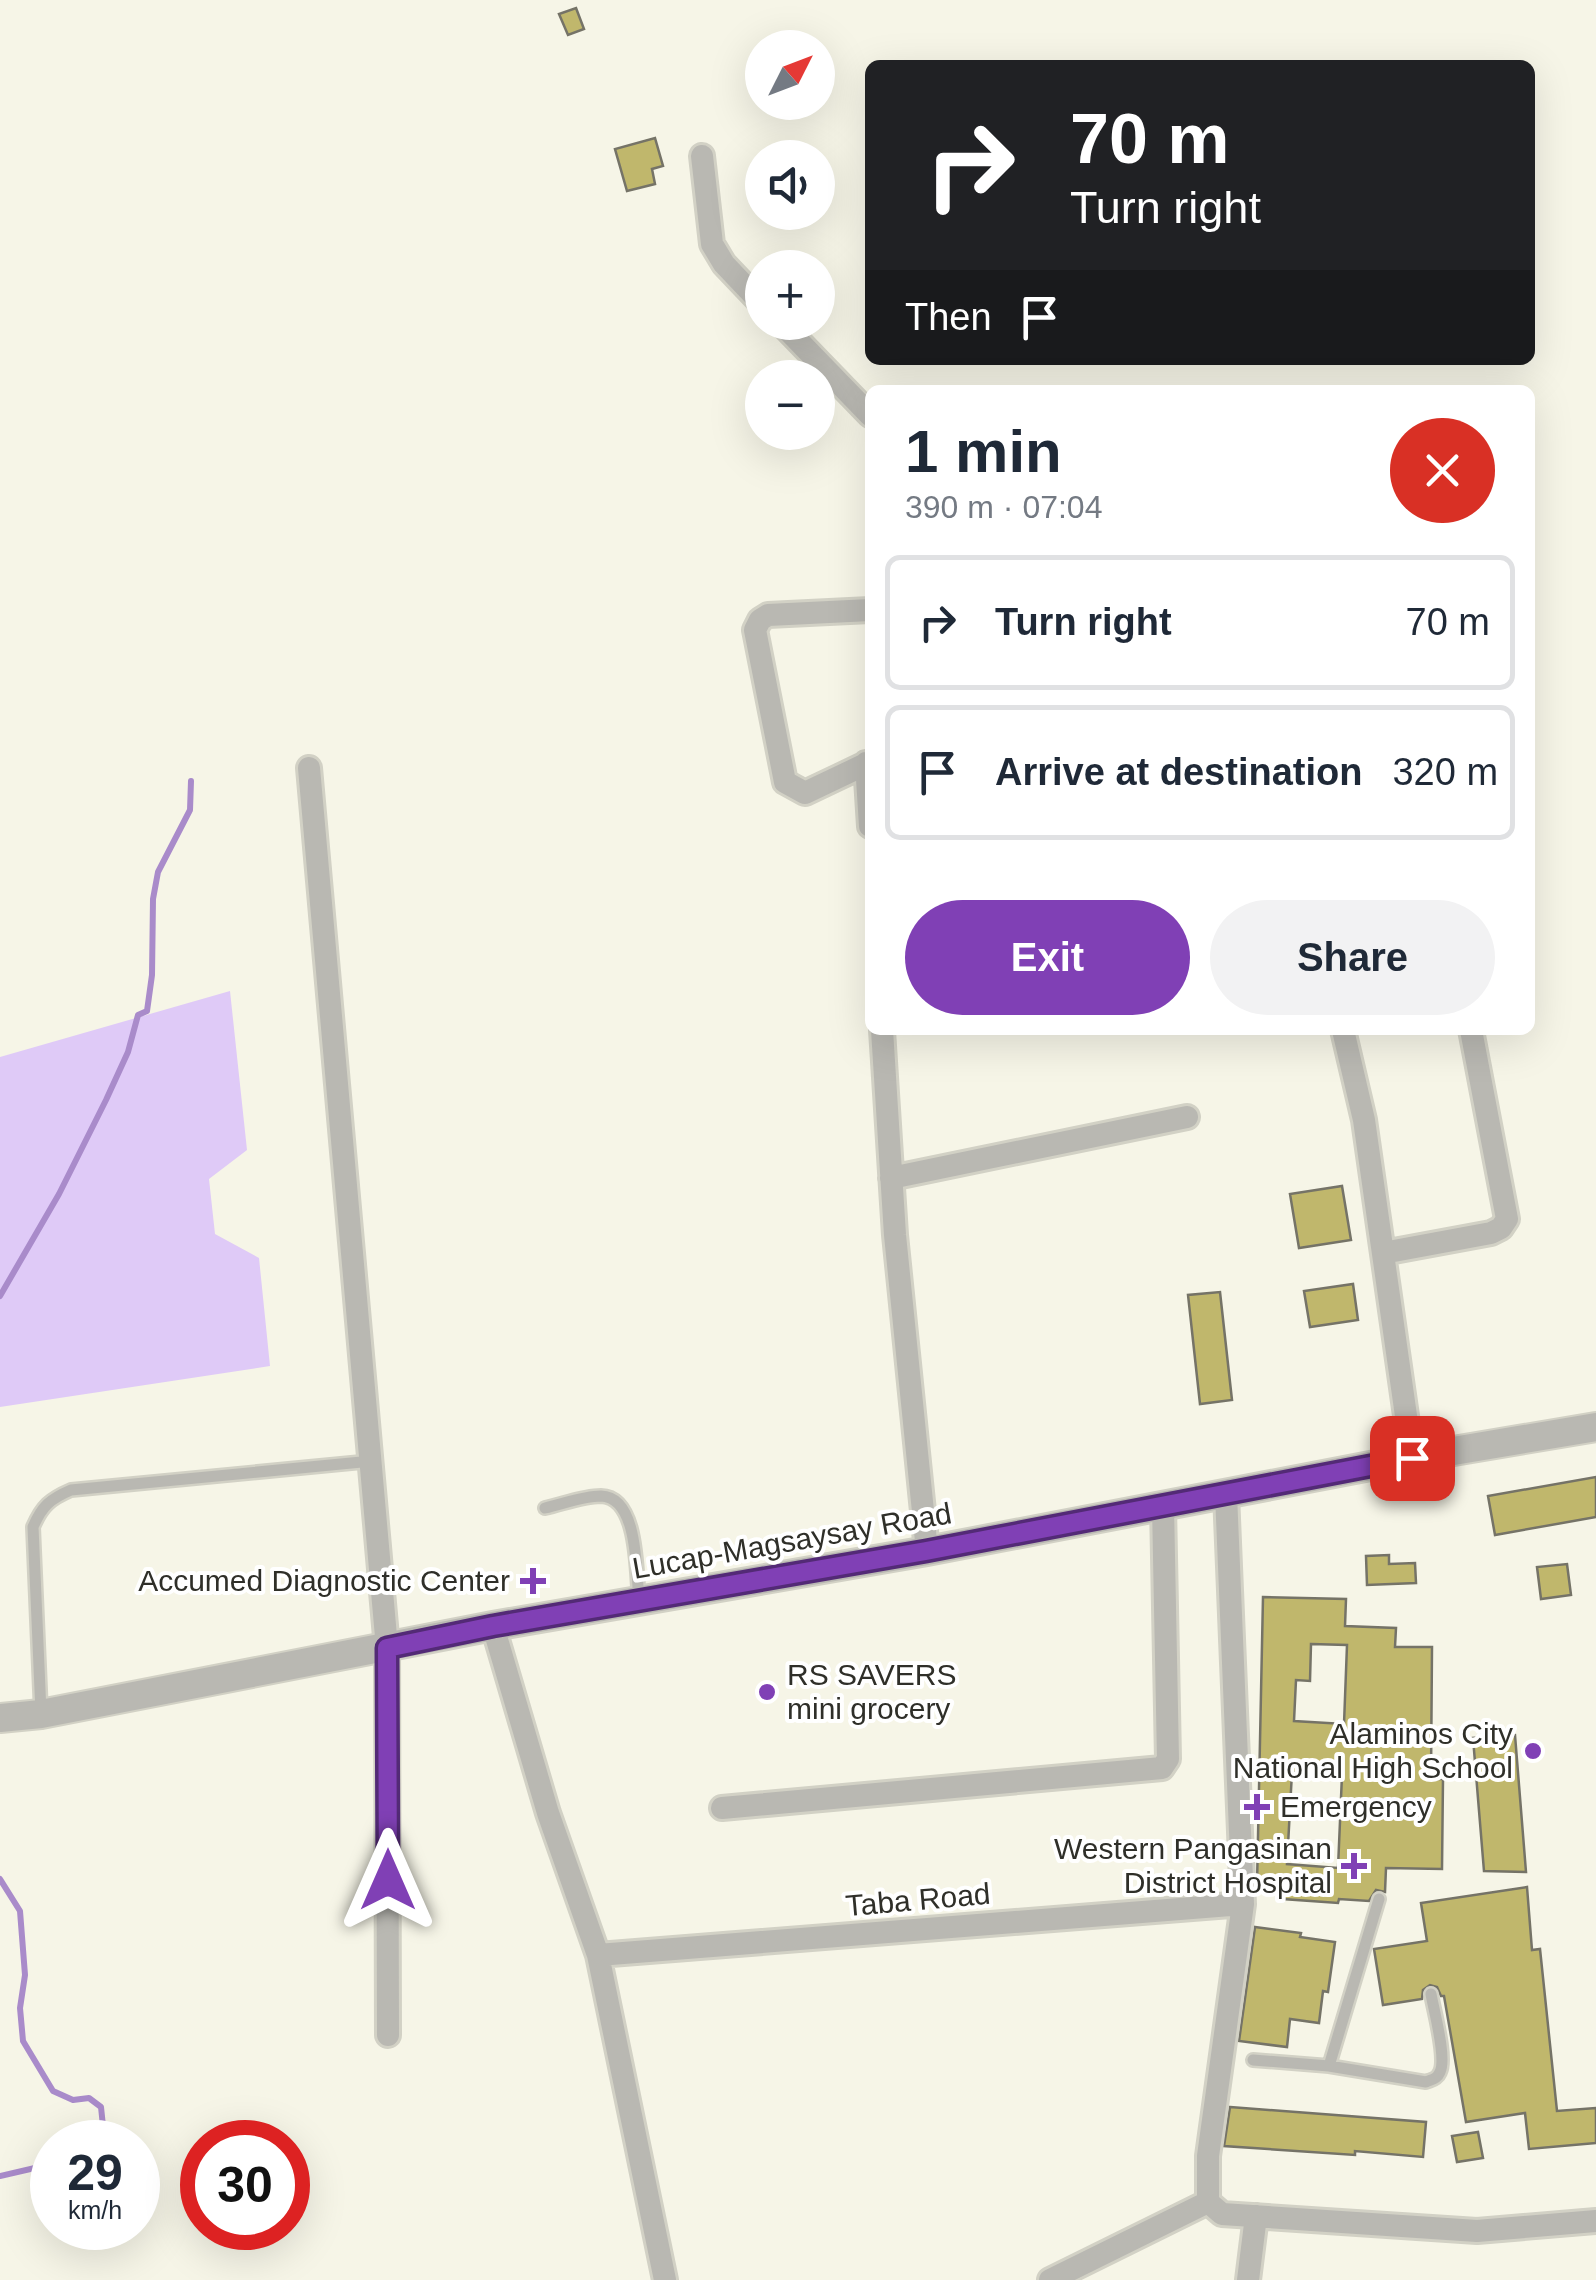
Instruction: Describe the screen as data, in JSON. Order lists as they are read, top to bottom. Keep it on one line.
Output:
{"streets":{"street":["Lucap-Magsaysay Road","Taba Road"]},"places":{"health":["Accumed Diagnostic Center","Emergency","Western Pangasinan District Hospital"],"other":["RS SAVERS mini grocery","Alaminos City National High School"]},"north":"top right","page":{"map_buttons":["+","−"],"turn":["70 m","Turn right"],"then":"Then","heading":["1 min","390 m · 07:04"],"list":[{"name":"Turn right","value":"70 m"},{"name":"Arrive at destination","value":"320 m"}],"buttons":["Exit","Share"],"speed":"29 km/h","limit":"30"}}
